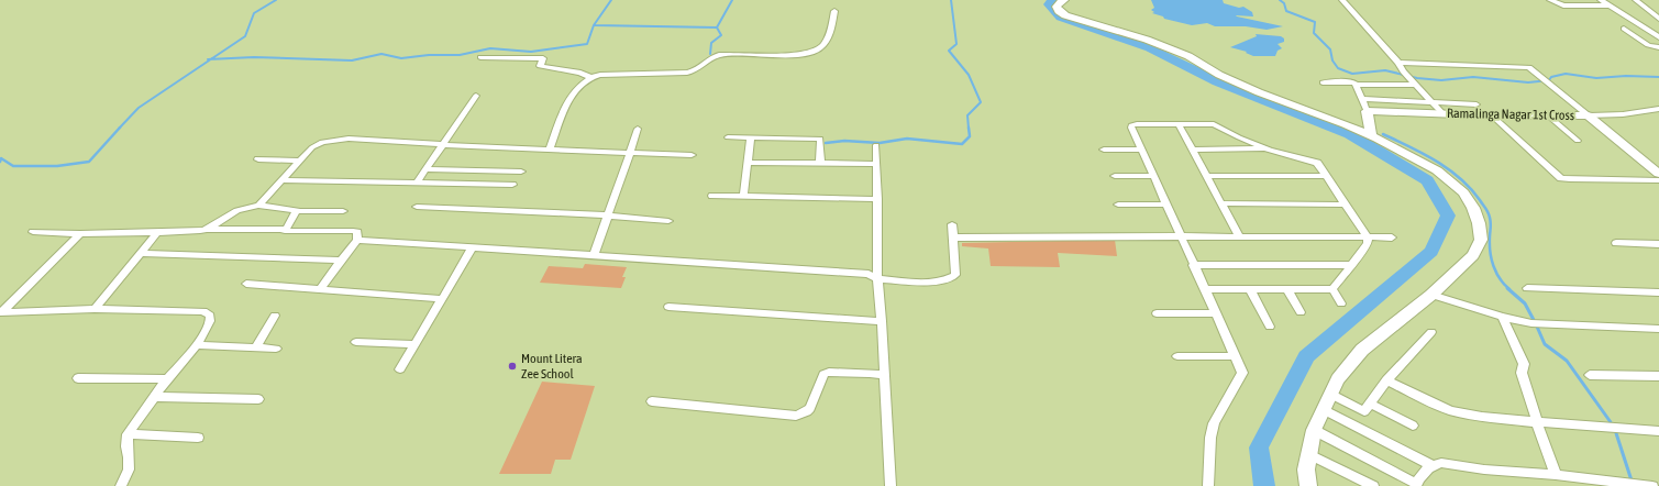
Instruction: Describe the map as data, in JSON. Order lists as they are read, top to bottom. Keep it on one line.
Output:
{"streets":{"street":["Ramalinga Nagar 1st Cross"]},"places":["Mount Litera Zee School"]}
